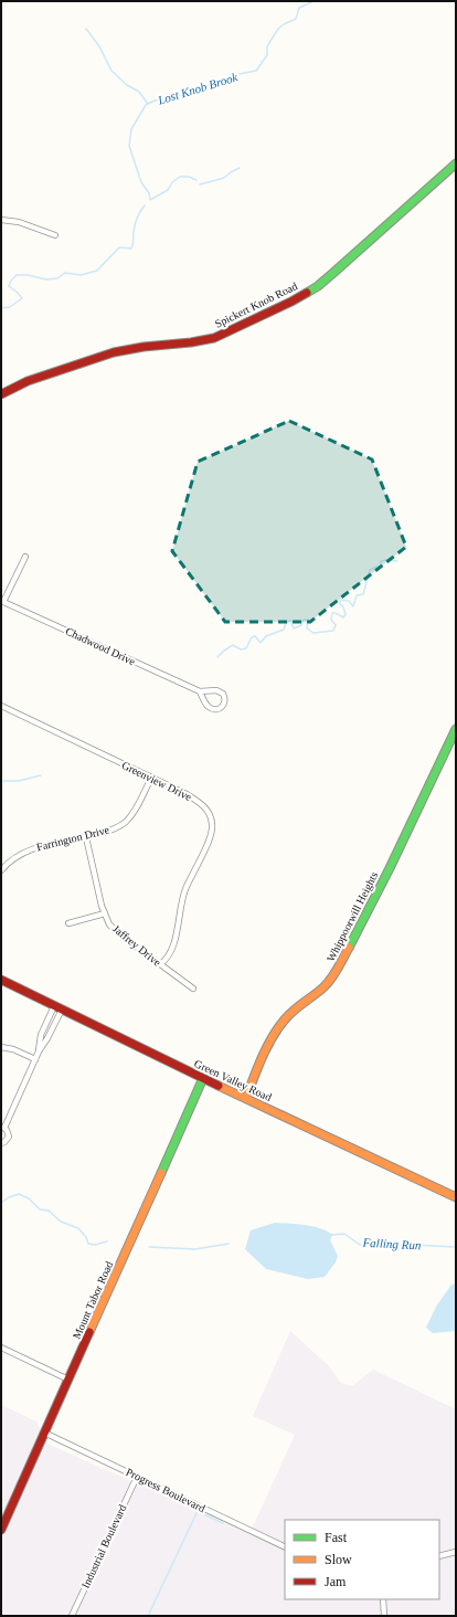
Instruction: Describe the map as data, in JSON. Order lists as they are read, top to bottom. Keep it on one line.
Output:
{"streets":{"street":["Spickert Knob Road","Chadwood Drive","Greenview Drive","Farrington Drive","Whippoorwill Heights","Jaffrey Drive","Green Valley Road","Mount Tabor Road","Progress Boulevard","Industrial Boulevard"]},"crossings":[["Greenview Drive","Farrington Drive"],["Greenview Drive","Jaffrey Drive"],["Farrington Drive","Jaffrey Drive"],["Whippoorwill Heights","Green Valley Road"],["Green Valley Road","Mount Tabor Road"],["Mount Tabor Road","Progress Boulevard"],["Progress Boulevard","Industrial Boulevard"]],"water":["Lost Knob Brook","Falling Run"],"legend":["Fast","Slow","Jam"]}
